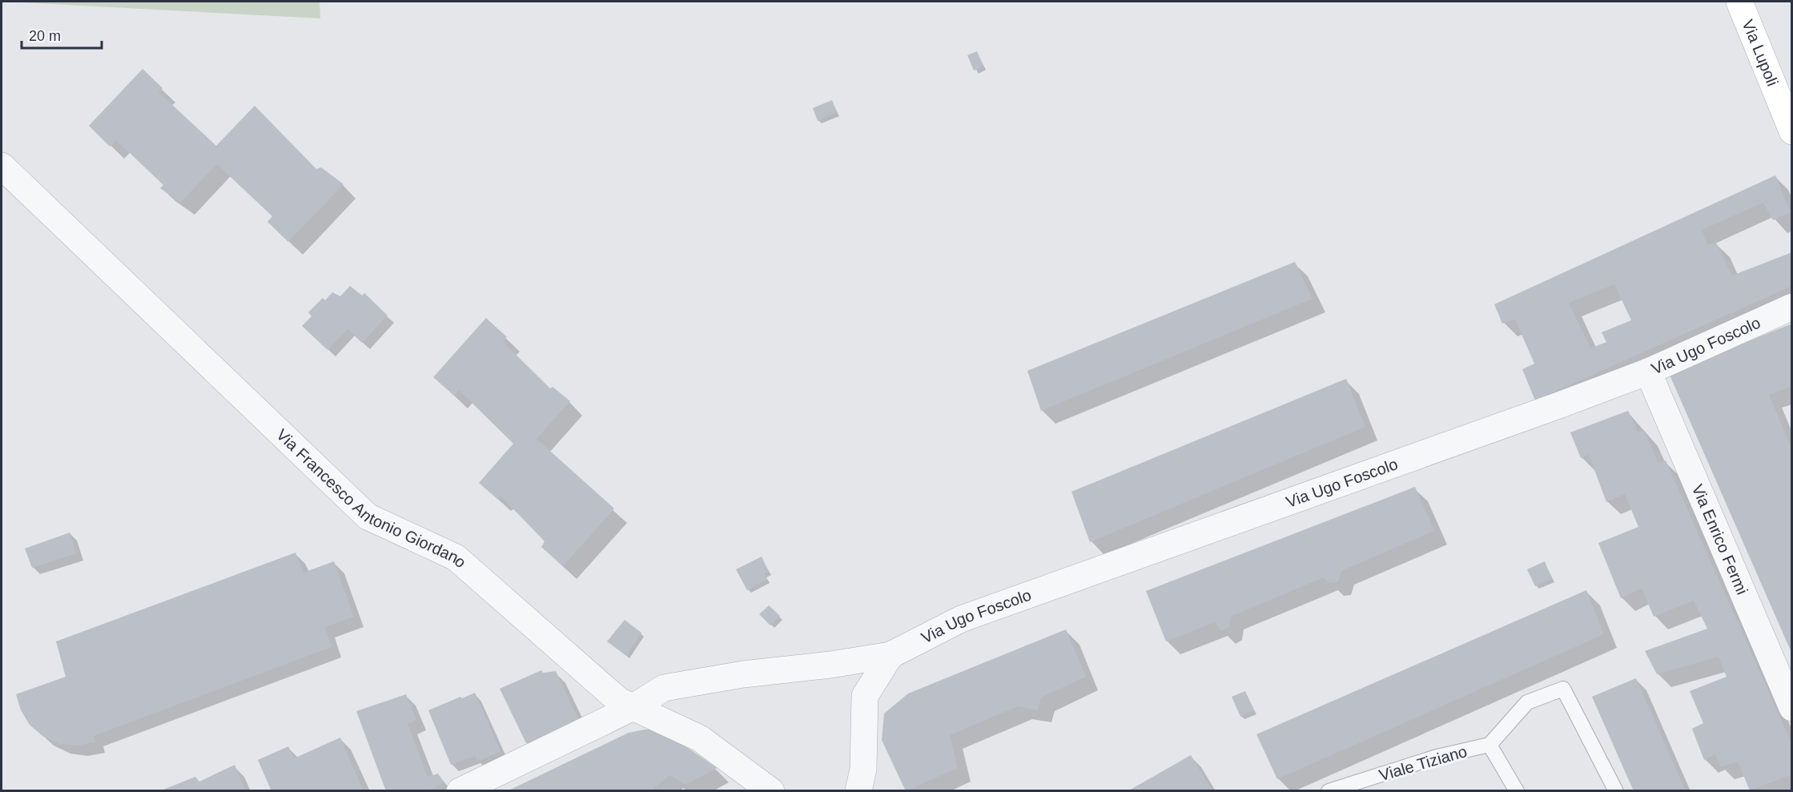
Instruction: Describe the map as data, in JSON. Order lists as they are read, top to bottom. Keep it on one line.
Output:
{"streets":{"street":["Via Lupoli","Via Ugo Foscolo","Via Francesco Antonio Giordano","Via Enrico Fermi"],"lane":["Viale Tiziano"]},"crossings":[["Via Ugo Foscolo","Via Enrico Fermi"]],"scale_bar":"20 m"}
